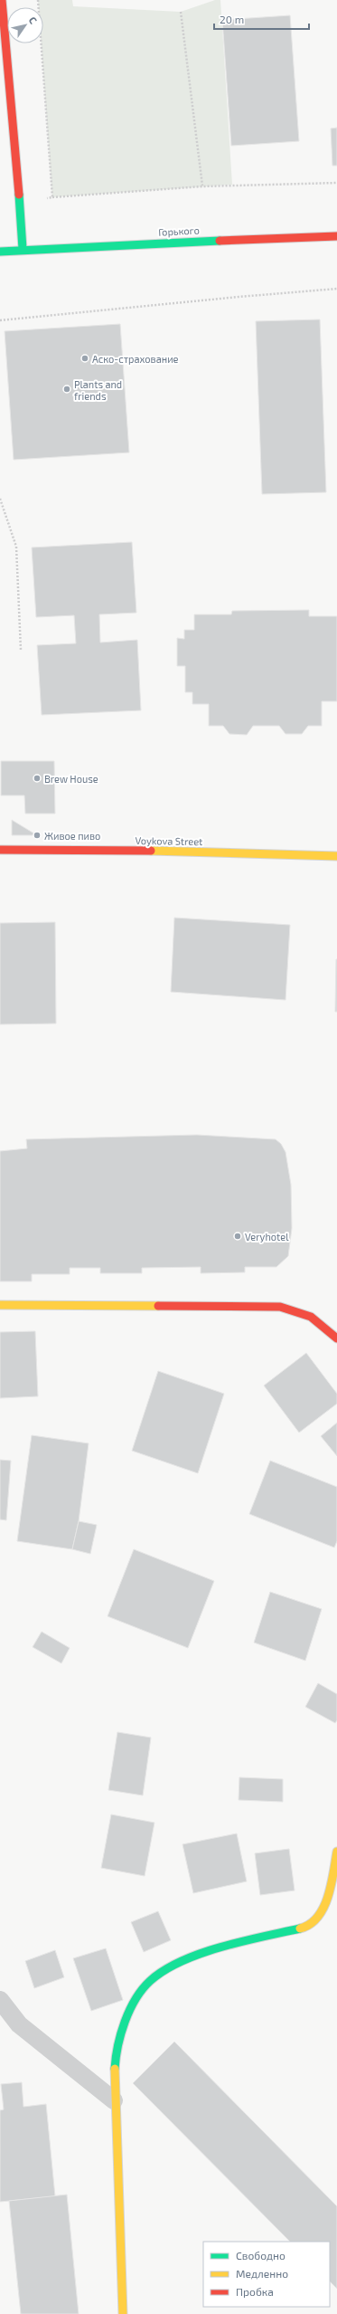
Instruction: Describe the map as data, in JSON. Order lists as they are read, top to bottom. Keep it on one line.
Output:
{"streets":{"street":["Горького","Voykova Street"]},"places":["Аско-страхование","Plants and friends","Brew House","Живое пиво","Veryhotel"],"legend":["Свободно","Медленно","Пробка"],"scale_bar":"20 m","north":"top right"}
